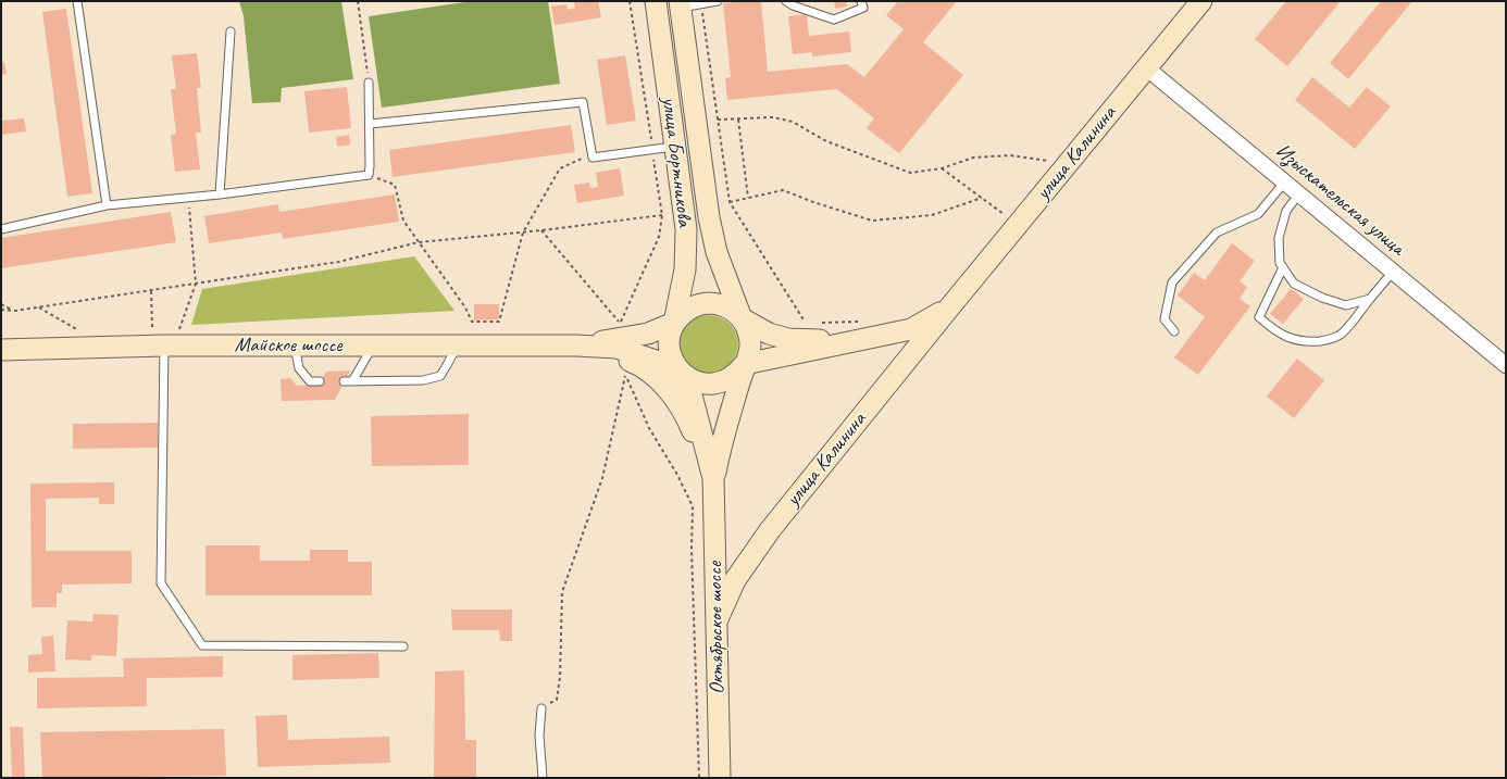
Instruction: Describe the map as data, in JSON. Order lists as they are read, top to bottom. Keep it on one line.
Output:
{"streets":{"street":["улица Калинина","улица Бортникова","Изыскательская улица","Майское шоссе","Октябрьское шоссе"]},"crossings":[["улица Калинина","улица Бортникова"],["улица Калинина","Изыскательская улица"],["улица Калинина","Майское шоссе"],["улица Калинина","Октябрьское шоссе"],["улица Бортникова","Майское шоссе"],["улица Бортникова","Октябрьское шоссе"],["Майское шоссе","Октябрьское шоссе"]]}
